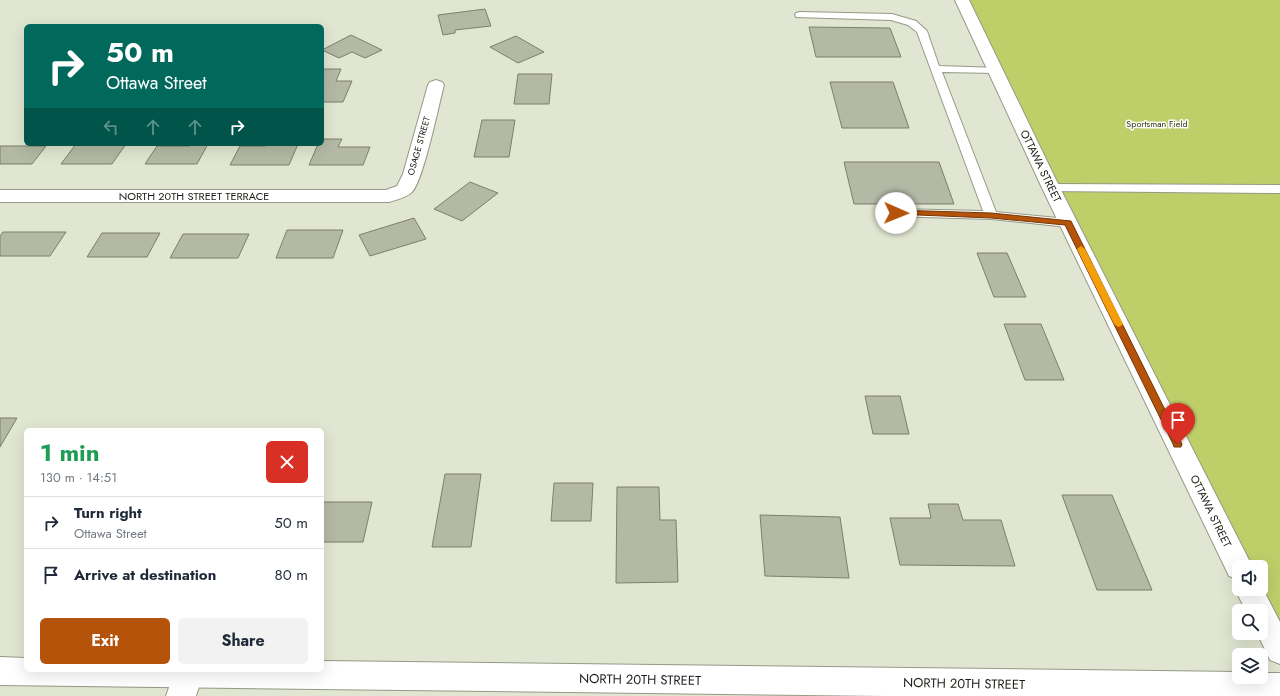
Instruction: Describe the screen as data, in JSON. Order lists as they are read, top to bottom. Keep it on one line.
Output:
{"streets":{"street":["OSAGE STREET","OTTAWA STREET","NORTH 20TH STREET TERRACE","NORTH 20TH STREET"]},"crossings":[["OSAGE STREET","NORTH 20TH STREET TERRACE"]],"parks":["Sportsman Field"],"page":{"turn":["50 m","Ottawa Street"],"heading":["1 min","130 m · 14:51"],"list":[{"name":"Turn right","note":"Ottawa Street","value":"50 m"},{"name":"Arrive at destination","value":"80 m"}],"buttons":["Exit","Share"]}}
